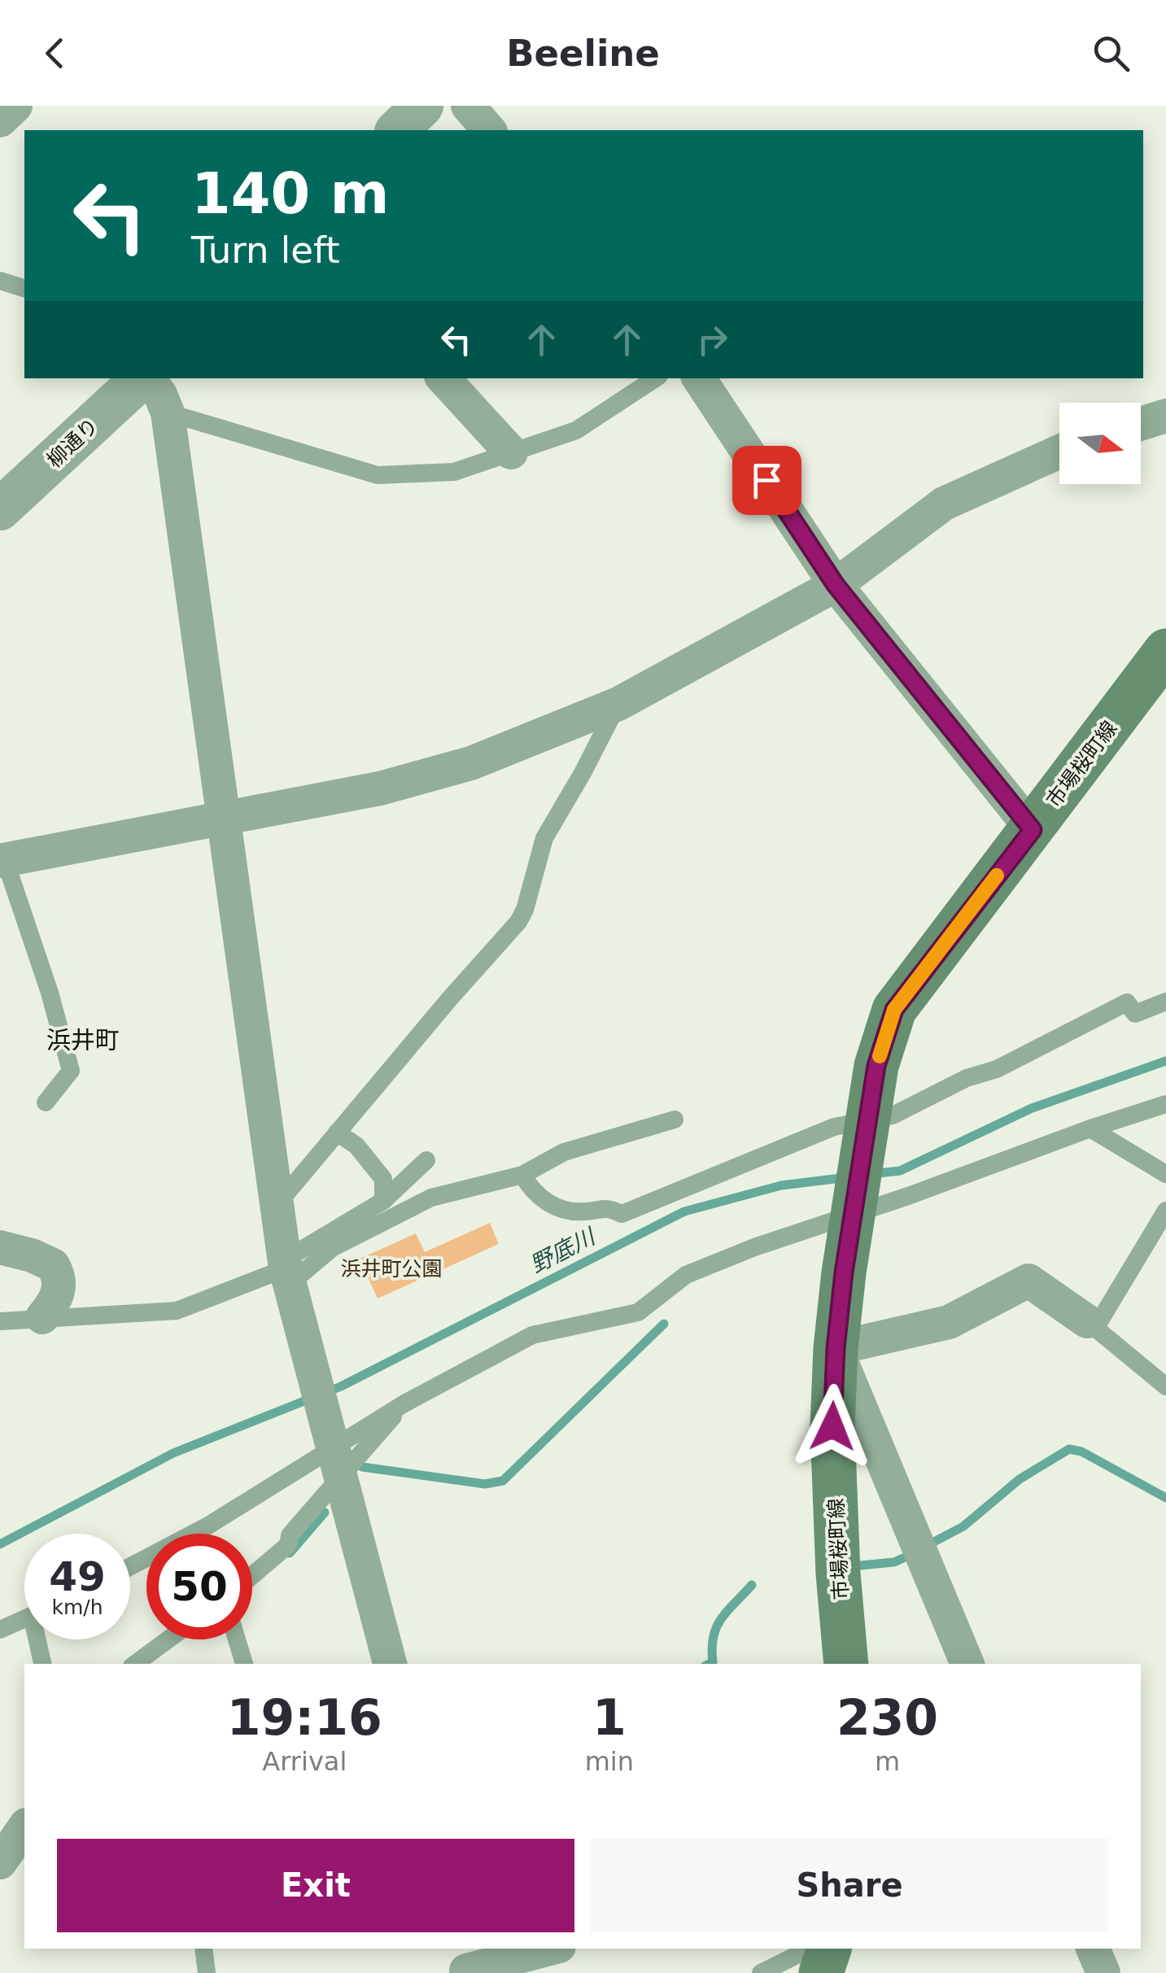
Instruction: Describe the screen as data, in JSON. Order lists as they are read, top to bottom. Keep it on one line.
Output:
{"streets":{"main road":["市場桜町線"],"street":["柳通り"]},"districts":["浜井町"],"water":["野底川"],"parks":["浜井町公園"],"north":"right","page":{"header":"Beeline","turn":["140 m","Turn left"],"speed":"49 km/h","limit":"50","eta":["19:16","Arrival","1","min","230","m"],"buttons":["Exit","Share"]}}
